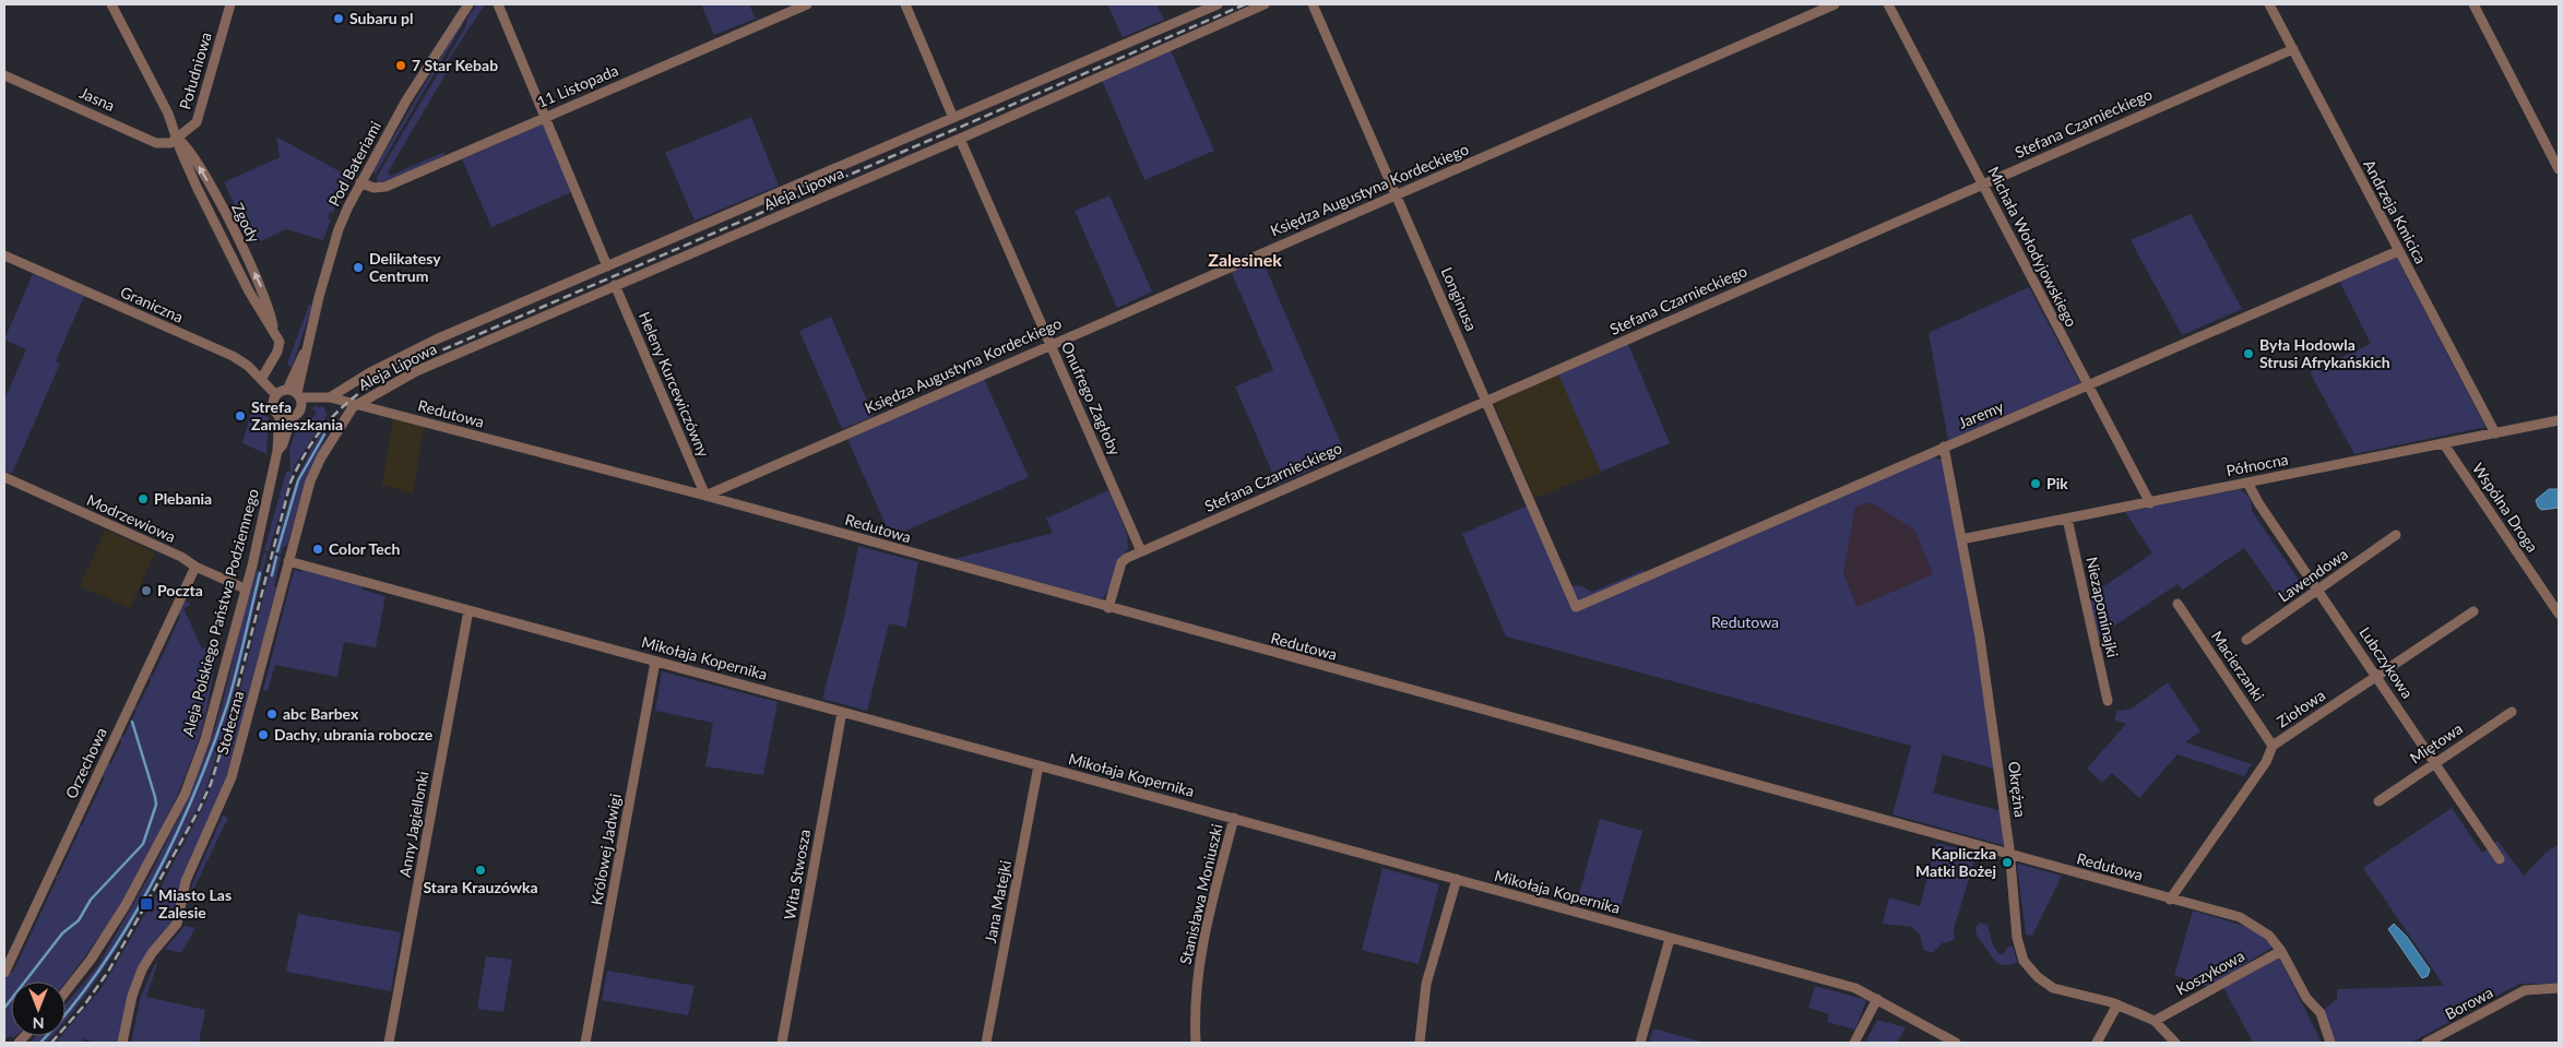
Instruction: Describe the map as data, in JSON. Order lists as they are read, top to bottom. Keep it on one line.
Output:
{"streets":{"street":["Południowa","11 Listopada","Jasna","Stefana Czarnieckiego","Pod Bateriami","Aleja Lipowa","Księdza Augustyna Kordeckiego","Andrzeja Kmicica","Zgody","Michała Wołodyjowskiego","Longinusa","Graniczna","Heleny Kurcewiczówny","Onufrego Zagłoby","Redutowa","Jaremy","Północna","Wspólna Droga","Modrzewiowa","Lawendowa","Niezapominajki","Aleja Polskiego Państwa Podziemnego","Mikołaja Kopernika","Lubczykowa","Macierzanki","Ziołowa","Stołeczna","Miętowa","Orzechowa","Okrężna","Anny Jagiellonki","Królowej Jadwigi","Wita Stwosza","Stanisława Moniuszki","Jana Matejki","Koszykowa","Borowa"]},"crossings":[["Południowa","Jasna"],["Południowa","Zgody"],["11 Listopada","Pod Bateriami"],["Jasna","Zgody"],["Stefana Czarnieckiego","Andrzeja Kmicica"],["Stefana Czarnieckiego","Michała Wołodyjowskiego"],["Stefana Czarnieckiego","Longinusa"],["Stefana Czarnieckiego","Onufrego Zagłoby"],["Stefana Czarnieckiego","Redutowa"],["Pod Bateriami","Graniczna"],["Pod Bateriami","Redutowa"],["Pod Bateriami","Aleja Polskiego Państwa Podziemnego"],["Aleja Lipowa","Heleny Kurcewiczówny"],["Aleja Lipowa","Onufrego Zagłoby"],["Aleja Lipowa","Redutowa"],["Aleja Lipowa","Stołeczna"],["Księdza Augustyna Kordeckiego","Longinusa"],["Księdza Augustyna Kordeckiego","Heleny Kurcewiczówny"],["Księdza Augustyna Kordeckiego","Onufrego Zagłoby"],["Księdza Augustyna Kordeckiego","Redutowa"],["Andrzeja Kmicica","Jaremy"],["Andrzeja Kmicica","Północna"],["Zgody","Graniczna"],["Michała Wołodyjowskiego","Jaremy"],["Michała Wołodyjowskiego","Północna"],["Longinusa","Jaremy"],["Graniczna","Redutowa"],["Graniczna","Aleja Polskiego Państwa Podziemnego"],["Heleny Kurcewiczówny","Redutowa"],["Redutowa","Aleja Polskiego Państwa Podziemnego"],["Redutowa","Ziołowa"],["Redutowa","Stołeczna"],["Redutowa","Okrężna"],["Redutowa","Koszykowa"],["Jaremy","Okrężna"],["Północna","Wspólna Droga"],["Północna","Niezapominajki"],["Północna","Lubczykowa"],["Północna","Okrężna"],["Modrzewiowa","Aleja Polskiego Państwa Podziemnego"],["Modrzewiowa","Orzechowa"],["Lawendowa","Lubczykowa"],["Mikołaja Kopernika","Stołeczna"],["Mikołaja Kopernika","Anny Jagiellonki"],["Mikołaja Kopernika","Królowej Jadwigi"],["Mikołaja Kopernika","Wita Stwosza"],["Mikołaja Kopernika","Stanisława Moniuszki"],["Mikołaja Kopernika","Jana Matejki"],["Lubczykowa","Ziołowa"],["Lubczykowa","Miętowa"],["Macierzanki","Ziołowa"],["Okrężna","Koszykowa"]],"districts":["Zalesinek"],"parks":["Redutowa"],"places":{"other":["Subaru pl","7 Star Kebab","Delikatesy Centrum","Była Hodowla Strusi Afrykańskich","Strefa Zamieszkania","Pik","Plebania","Color Tech","Poczta","abc Barbex","Dachy, ubrania robocze","Kapliczka Matki Bożej","Stara Krauzówka"],"transit":["Miasto Las Zalesie"]},"north":"bottom"}
